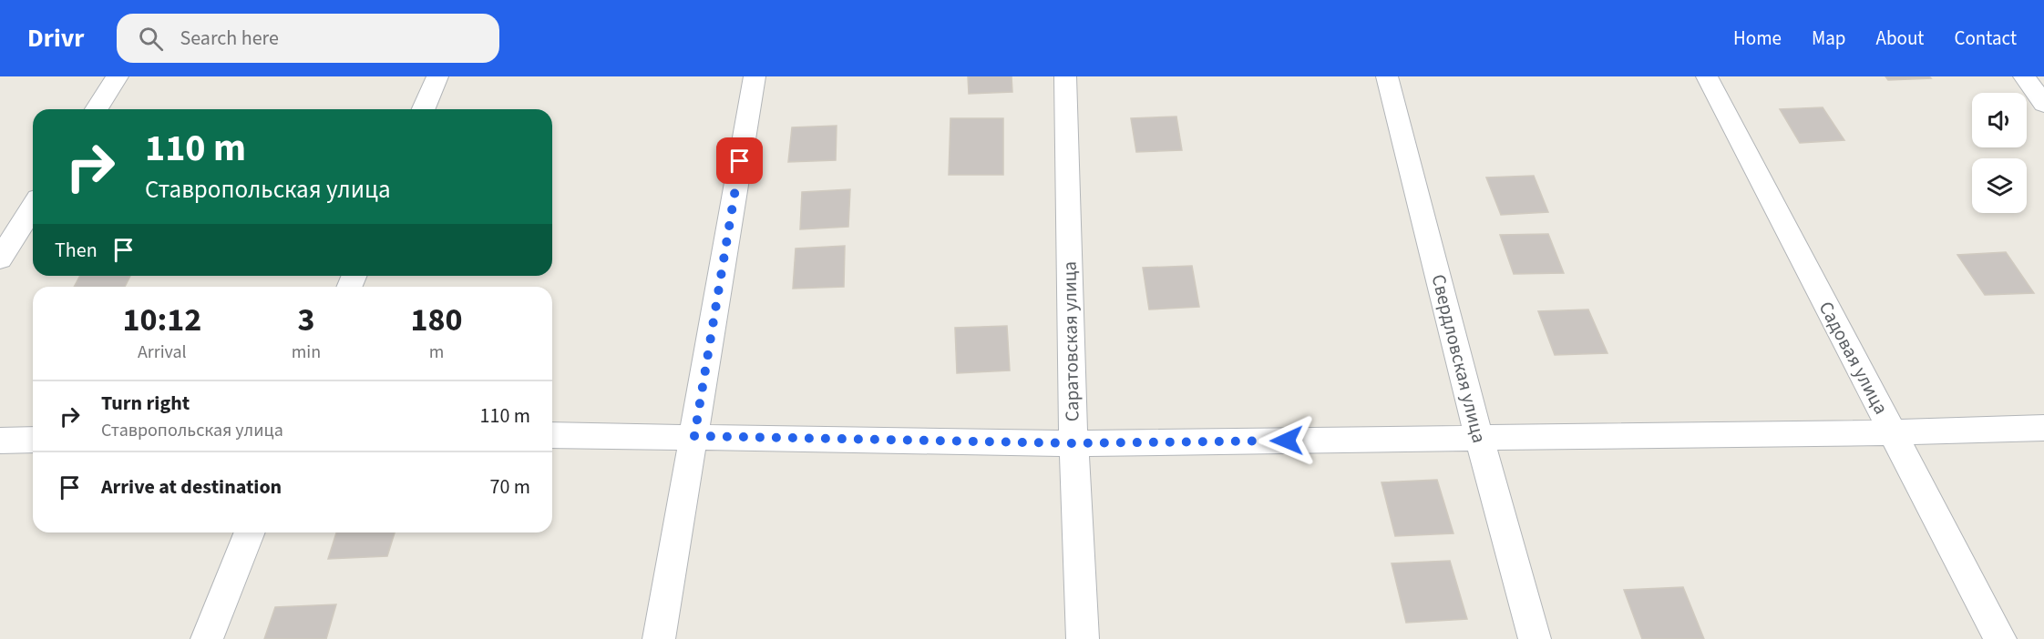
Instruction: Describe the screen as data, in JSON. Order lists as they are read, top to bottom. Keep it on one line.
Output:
{"streets":{"street":["Саратовская улица","Садовая улица","Свердловская улица"]},"page":{"header":"Drivr","search":"Search here","nav":["Home","Map","About","Contact"],"turn":["110 m","Ставропольская улица"],"then":"Then","eta":["10:12","Arrival","3","min","180","m"],"list":[{"name":"Turn right","note":"Ставропольская улица","value":"110 m"},{"name":"Arrive at destination","value":"70 m"}]}}
